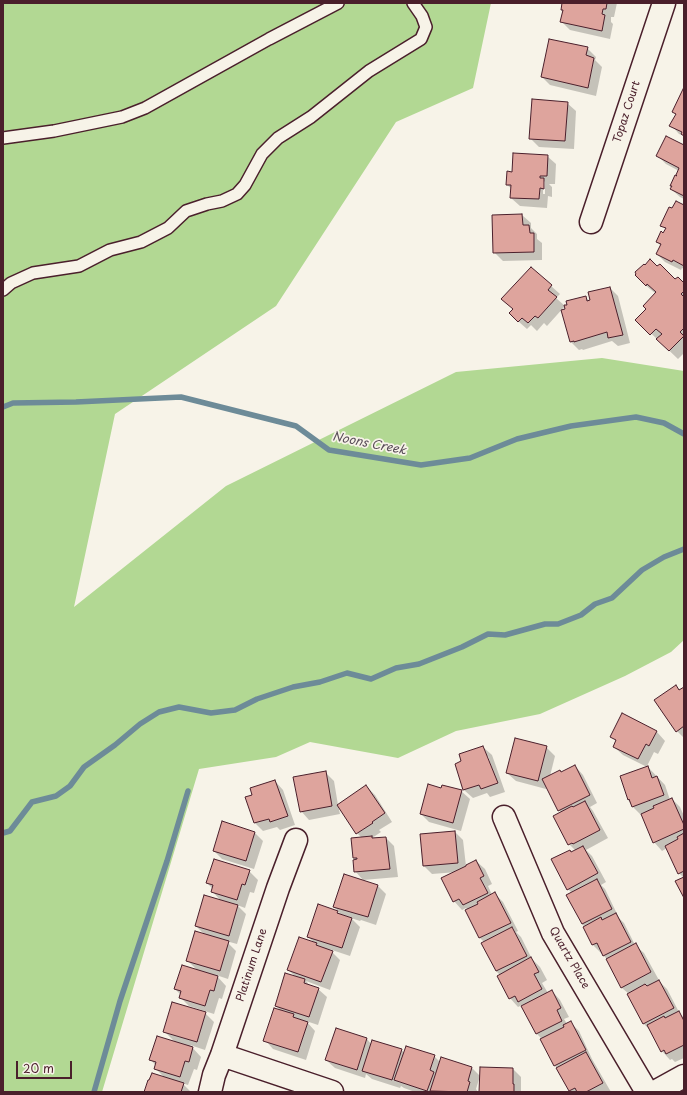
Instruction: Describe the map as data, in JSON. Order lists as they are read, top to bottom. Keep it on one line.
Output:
{"streets":{"street":["Topaz Court","Quartz Place","Platinum Lane"]},"water":["Noons Creek"],"scale_bar":"20 m"}
